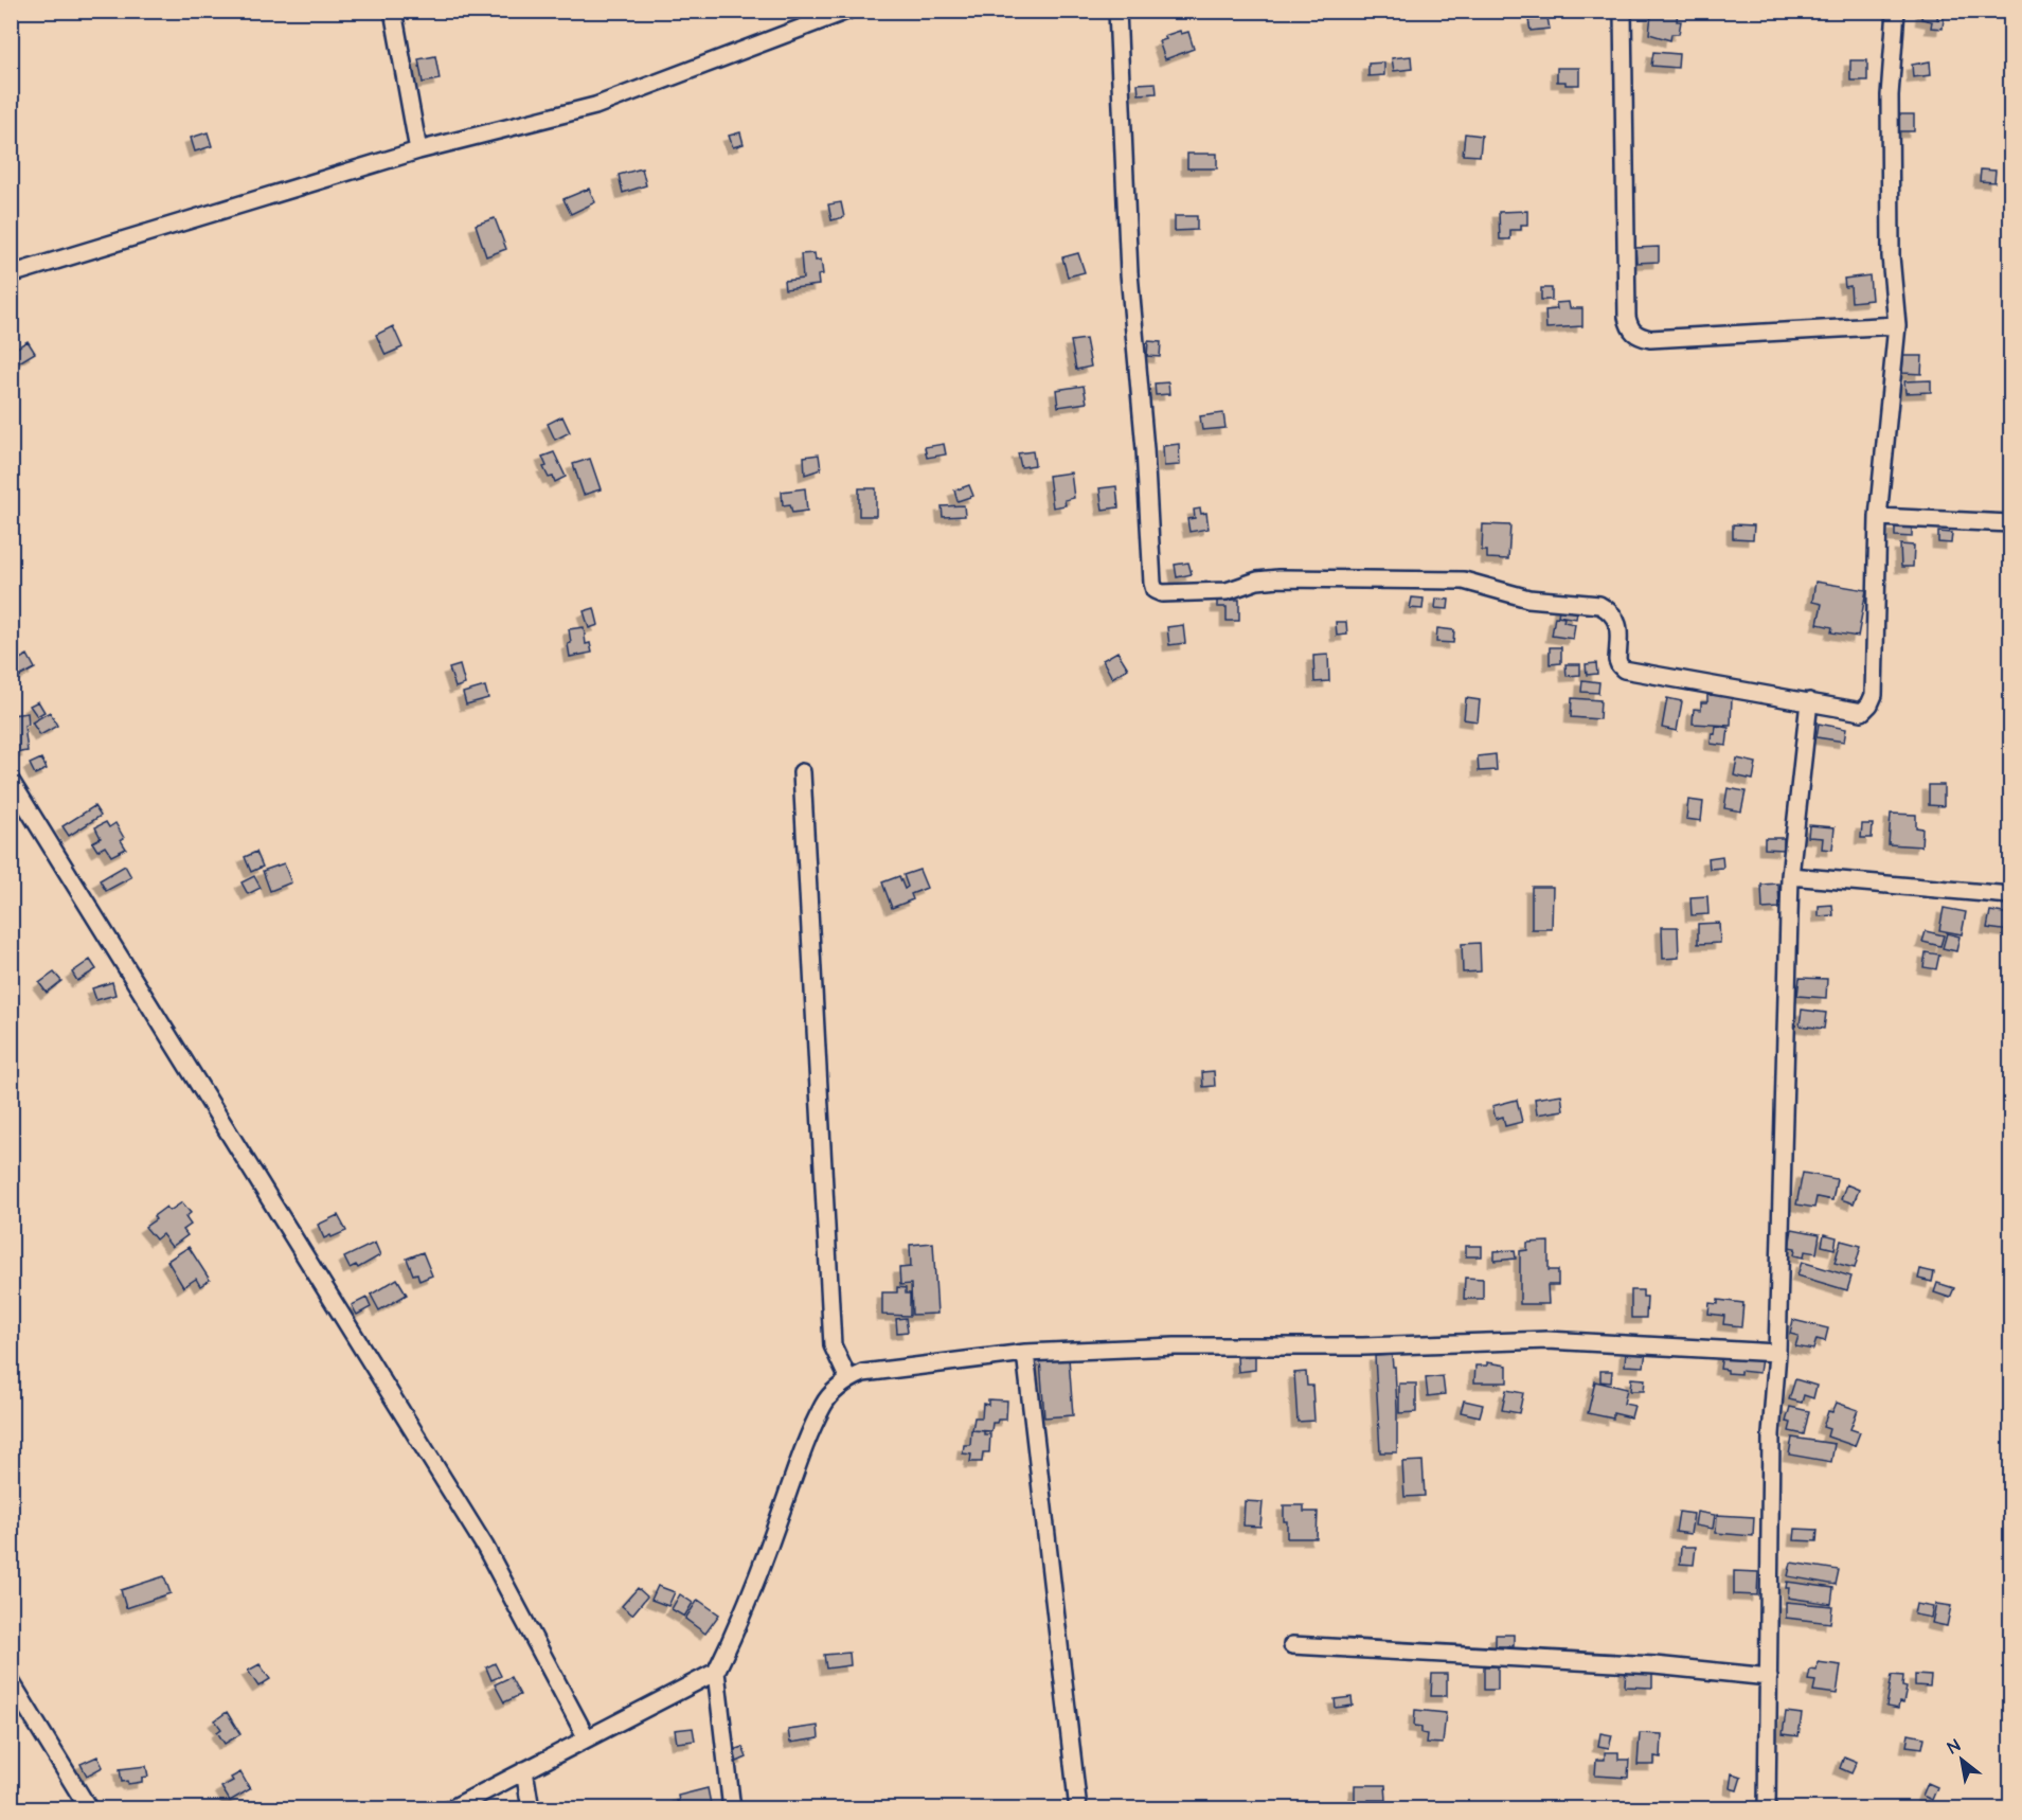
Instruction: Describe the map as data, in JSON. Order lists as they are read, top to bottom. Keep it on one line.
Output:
{"north":"top left"}
